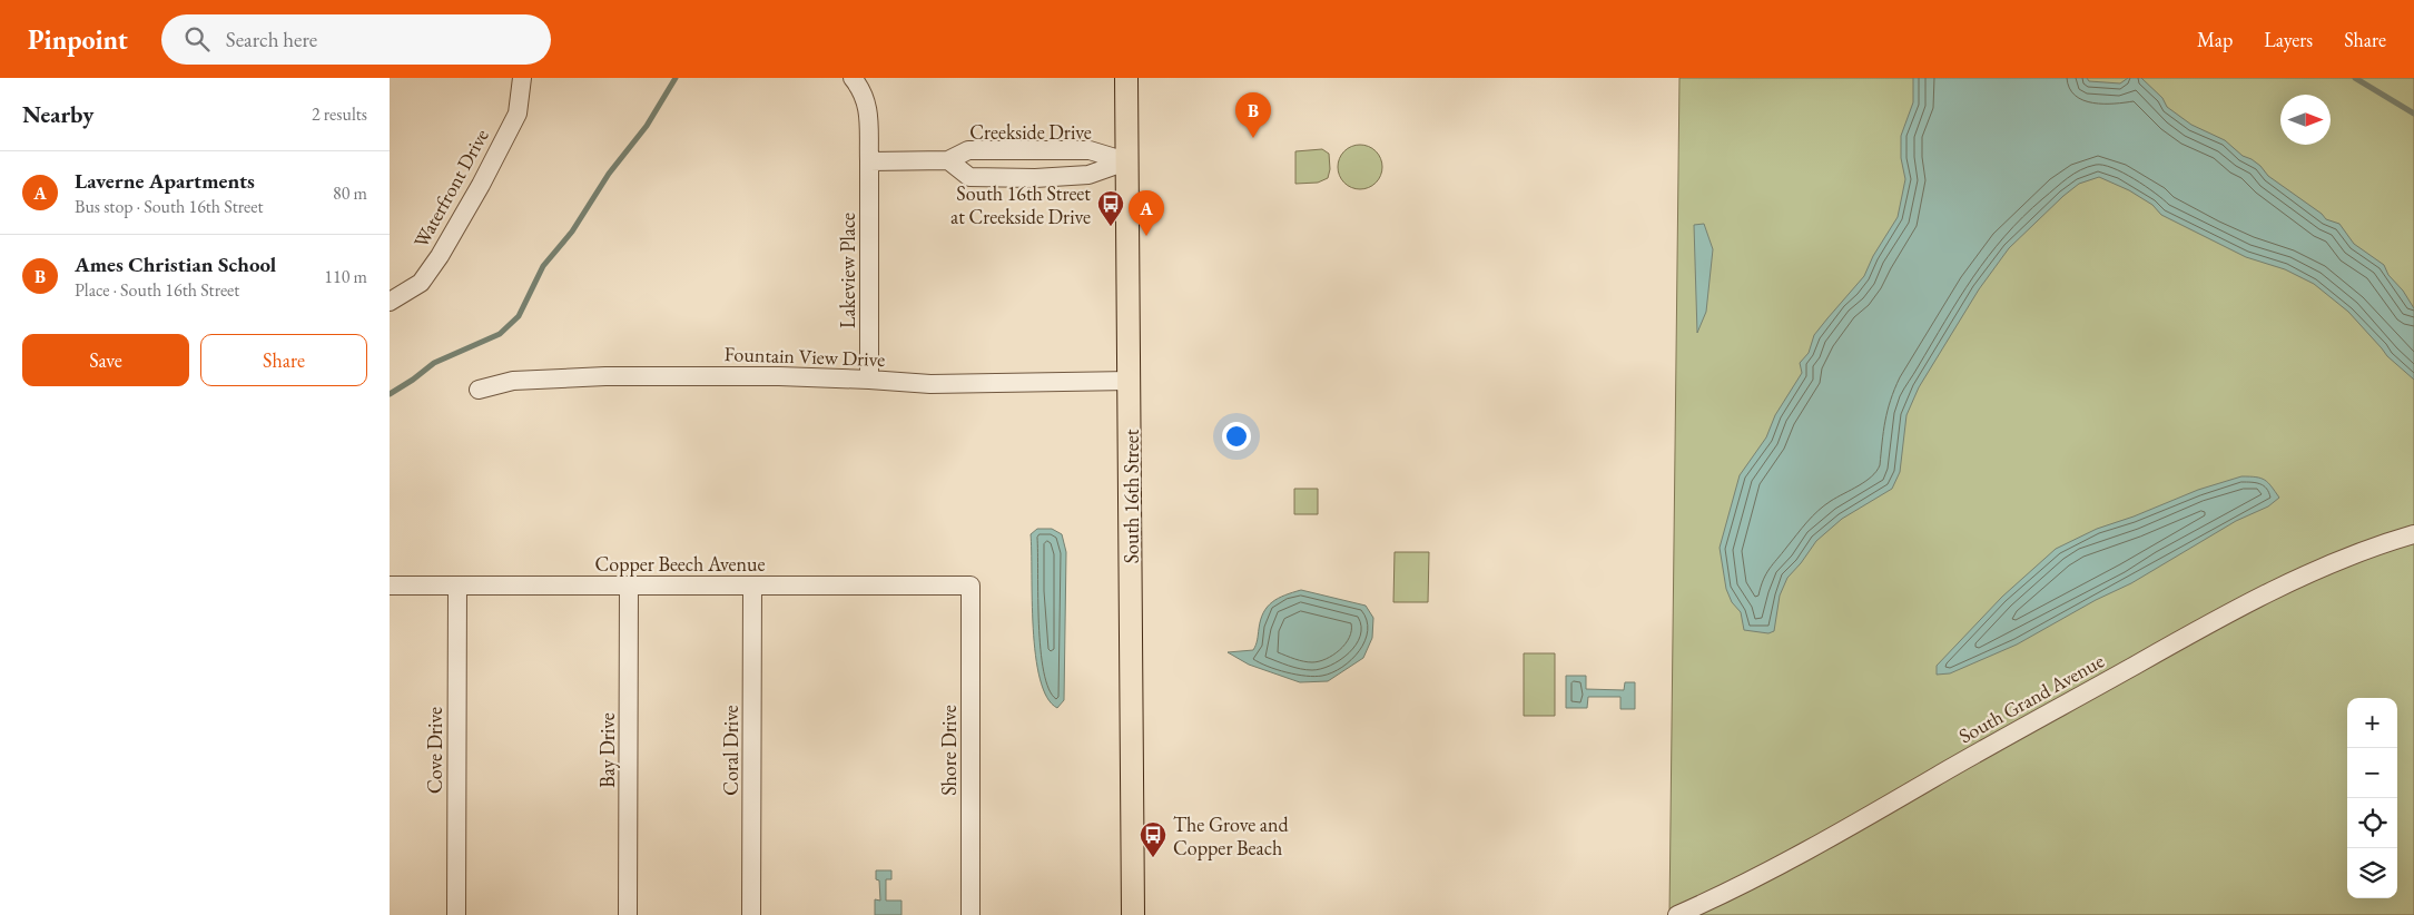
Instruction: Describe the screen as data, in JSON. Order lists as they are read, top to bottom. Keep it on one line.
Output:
{"streets":{"main road":["South 16th Street"],"street":["Creekside Drive","Waterfront Drive","Lakeview Place","Fountain View Drive","Copper Beech Avenue","South Grand Avenue","Cove Drive","Bay Drive","Coral Drive","Shore Drive"]},"crossings":[["Creekside Drive","Lakeview Place"],["Creekside Drive","South 16th Street"],["Lakeview Place","Fountain View Drive"],["Fountain View Drive","South 16th Street"],["Copper Beech Avenue","Cove Drive"],["Copper Beech Avenue","Bay Drive"],["Copper Beech Avenue","Coral Drive"],["Copper Beech Avenue","Shore Drive"]],"places":{"bus stop":["South 16th Street at Creekside Drive","The Grove and Copper Beach"]},"north":"right","page":{"header":"Pinpoint","search":"Search here","nav":["Map","Layers","Share"],"heading":["Nearby","2 results"],"pins":["B","A"],"list":[{"mark":"A","name":"Laverne Apartments","note":"Bus stop · South 16th Street","value":"80 m"},{"mark":"B","name":"Ames Christian School","note":"Place · South 16th Street","value":"110 m"}],"buttons":["Save","Share"],"map_buttons":["+","−"]}}
